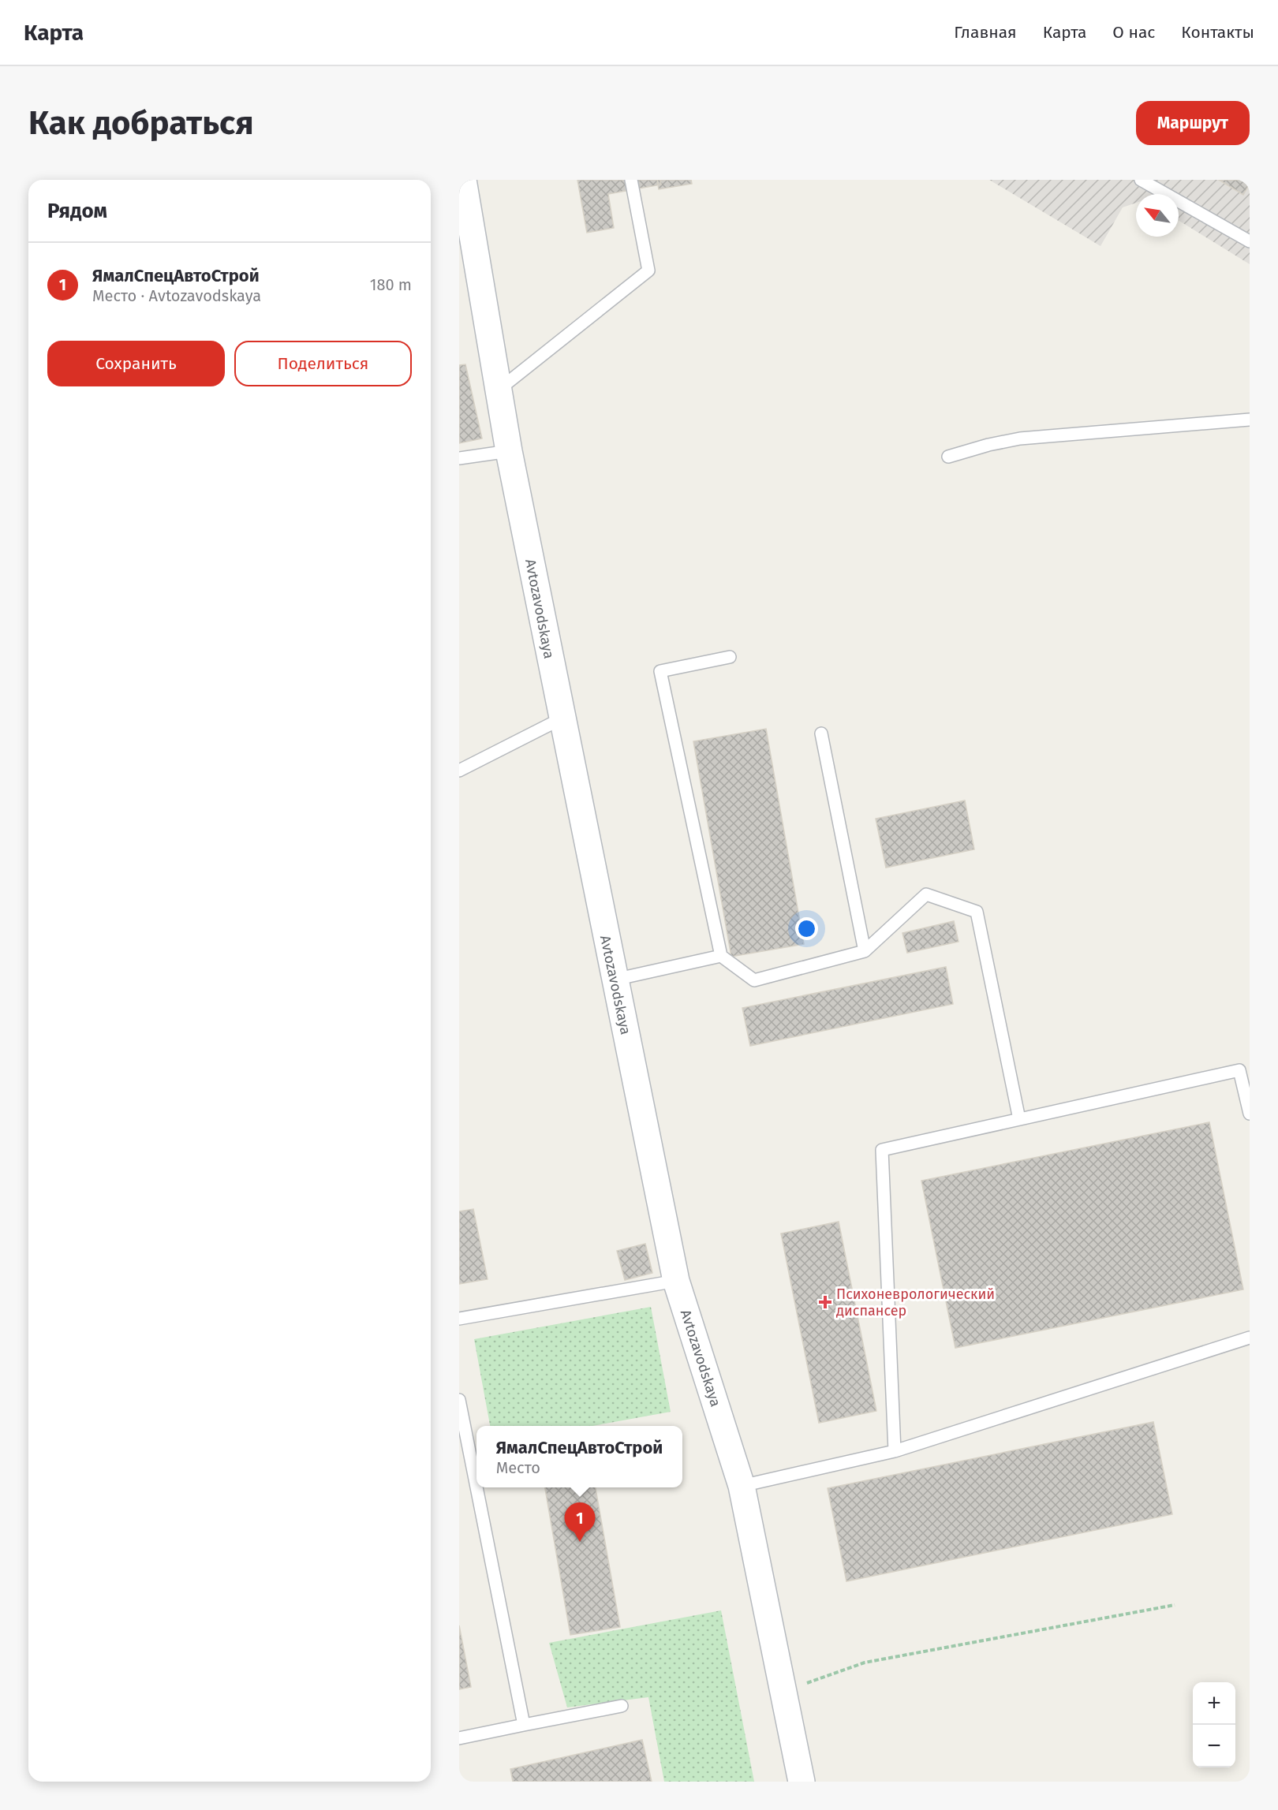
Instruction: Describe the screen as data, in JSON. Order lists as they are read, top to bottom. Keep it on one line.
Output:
{"streets":{"main road":["Avtozavodskaya"]},"places":{"health":["Психоневрологический диспансер"]},"north":"top left","page":{"header":"Карта","nav":["Главная","Карта","О нас","Контакты"],"buttons":["Маршрут",["Сохранить","Поделиться"]],"title":"Как добраться","heading":"Рядом","list":[{"mark":"1","name":"ЯмалСпецАвтоСтрой","note":"Место · Avtozavodskaya","value":"180 m"}],"popup":["ЯмалСпецАвтоСтрой","Место"],"pins":"1","map_buttons":["+","−"]}}
